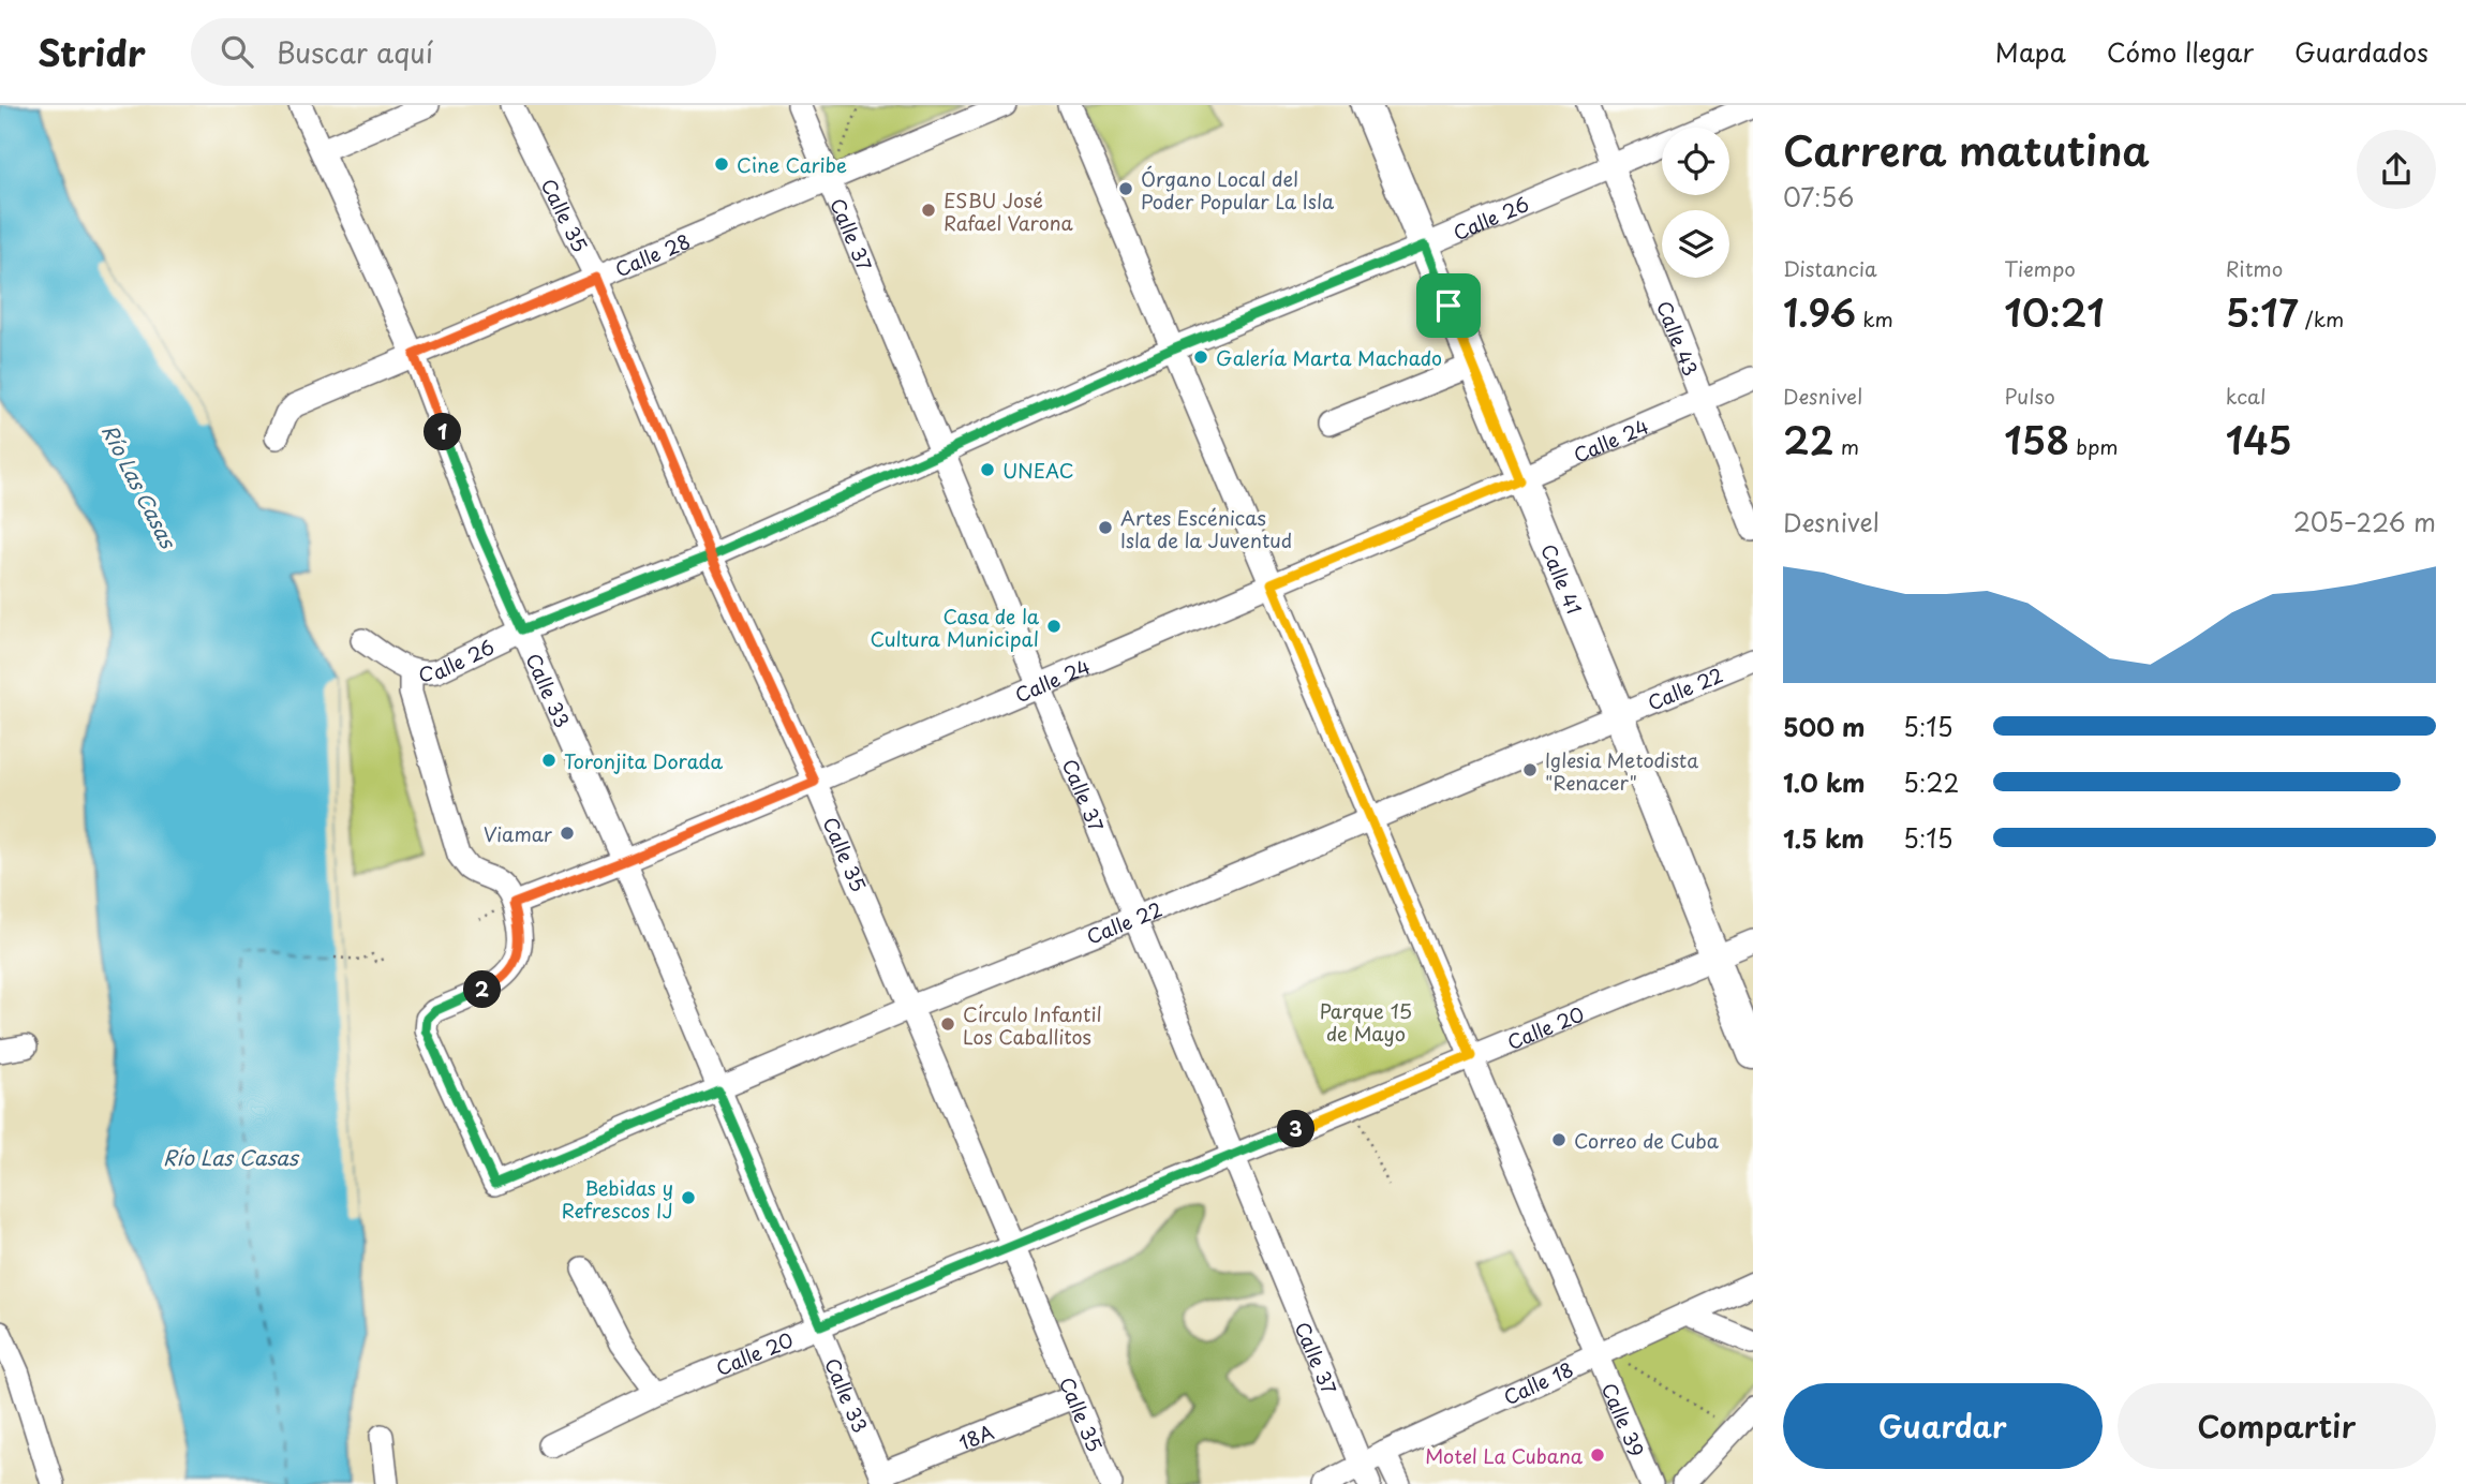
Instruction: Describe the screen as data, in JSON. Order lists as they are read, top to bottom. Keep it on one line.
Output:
{"streets":{"main road":["Calle 41"],"street":["Calle 35","Calle 26","Calle 37","Calle 28","Calle 43","Calle 24","Calle 22","Calle 33","Calle 20","Calle 18","Calle 39","18A"]},"crossings":[["Calle 35","Calle 26"],["Calle 35","Calle 28"],["Calle 35","Calle 24"],["Calle 35","Calle 22"],["Calle 35","Calle 20"],["Calle 35","18A"],["Calle 26","Calle 37"],["Calle 26","Calle 43"],["Calle 26","Calle 41"],["Calle 26","Calle 33"],["Calle 26","Calle 39"],["Calle 37","Calle 28"],["Calle 37","Calle 24"],["Calle 37","Calle 22"],["Calle 37","Calle 20"],["Calle 37","Calle 18"],["Calle 28","Calle 33"],["Calle 43","Calle 24"],["Calle 24","Calle 41"],["Calle 24","Calle 22"],["Calle 24","Calle 33"],["Calle 24","Calle 39"],["Calle 41","Calle 22"],["Calle 41","Calle 20"],["Calle 22","Calle 33"],["Calle 22","Calle 39"],["Calle 33","Calle 20"],["Calle 33","18A"],["Calle 20","Calle 39"],["Calle 18","Calle 39"]],"water":["Río Las Casas"],"parks":["Parque 15 de Mayo"],"places":["Cine Caribe","Órgano Local del Poder Popular La Isla","ESBU José Rafael Varona","Galería Marta Machado","UNEAC","Artes Escénicas Isla de la Juventud","Casa de la Cultura Municipal","Toronjita Dorada","Iglesia Metodista \"Renacer\"","Viamar","Círculo Infantil Los Caballitos","Correo de Cuba","Bebidas y Refrescos IJ","Motel La Cubana"],"page":{"header":"Stridr","search":"Buscar aquí","nav":["Mapa","Cómo llegar","Guardados"],"heading":["Carrera matutina","07:56"],"stats":[["Distancia","1.96 km"],["Tiempo","10:21"],["Ritmo","5:17 /km"],["Desnivel","22 m"],["Pulso","158 bpm"],["kcal","145"]],"pins":["1","2","3"],"chart":["Desnivel","205–226 m"],"list":[{"name":"500 m","note":"5:15"},{"name":"1.0 km","note":"5:22"},{"name":"1.5 km","note":"5:15"}],"buttons":["Guardar","Compartir"]}}
